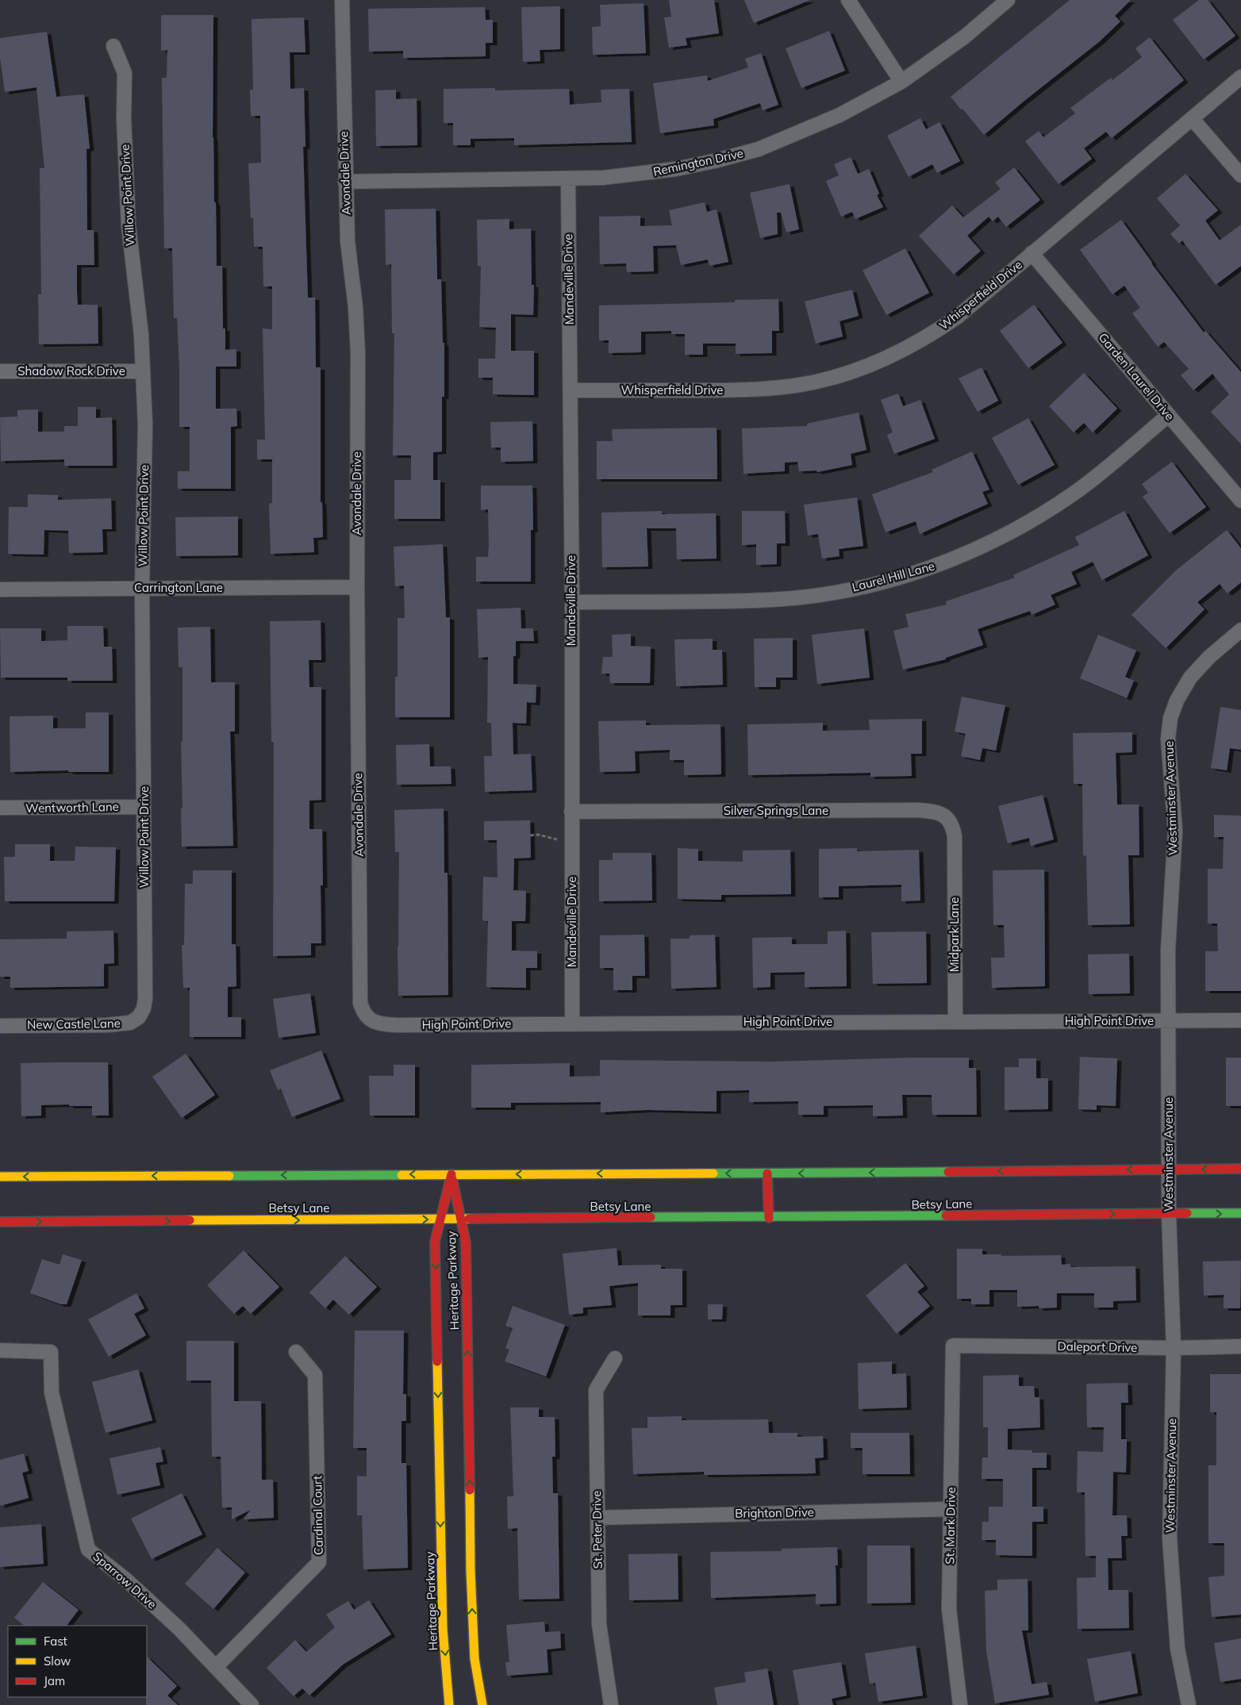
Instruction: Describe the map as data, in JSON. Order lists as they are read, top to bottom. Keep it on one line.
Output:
{"streets":{"main road":["Betsy Lane","Heritage Parkway"],"street":["Remington Drive","Avondale Drive","Willow Point Drive","Mandeville Drive","Whisperfield Drive","Shadow Rock Drive","Garden Laurel Drive","Laurel Hill Lane","Carrington Lane","Westminster Avenue","Wentworth Lane","Silver Springs Lane","Midpark Lane","High Point Drive","New Castle Lane","Daleport Drive","Brighton Drive","Cardinal Court","St. Mark Drive","St. Peter Drive","Sparrow Drive"]},"crossings":[["Remington Drive","Avondale Drive"],["Remington Drive","Mandeville Drive"],["Avondale Drive","Carrington Lane"],["Avondale Drive","High Point Drive"],["Willow Point Drive","Shadow Rock Drive"],["Willow Point Drive","Carrington Lane"],["Willow Point Drive","Wentworth Lane"],["Willow Point Drive","New Castle Lane"],["Mandeville Drive","Whisperfield Drive"],["Mandeville Drive","Laurel Hill Lane"],["Mandeville Drive","Silver Springs Lane"],["Mandeville Drive","High Point Drive"],["Whisperfield Drive","Garden Laurel Drive"],["Garden Laurel Drive","Laurel Hill Lane"],["Westminster Avenue","High Point Drive"],["Westminster Avenue","Betsy Lane"],["Westminster Avenue","Daleport Drive"],["Silver Springs Lane","Midpark Lane"],["Midpark Lane","High Point Drive"],["Betsy Lane","Heritage Parkway"],["Daleport Drive","St. Mark Drive"],["Brighton Drive","St. Mark Drive"],["Brighton Drive","St. Peter Drive"],["Cardinal Court","Sparrow Drive"]],"legend":["Fast","Slow","Jam"]}
